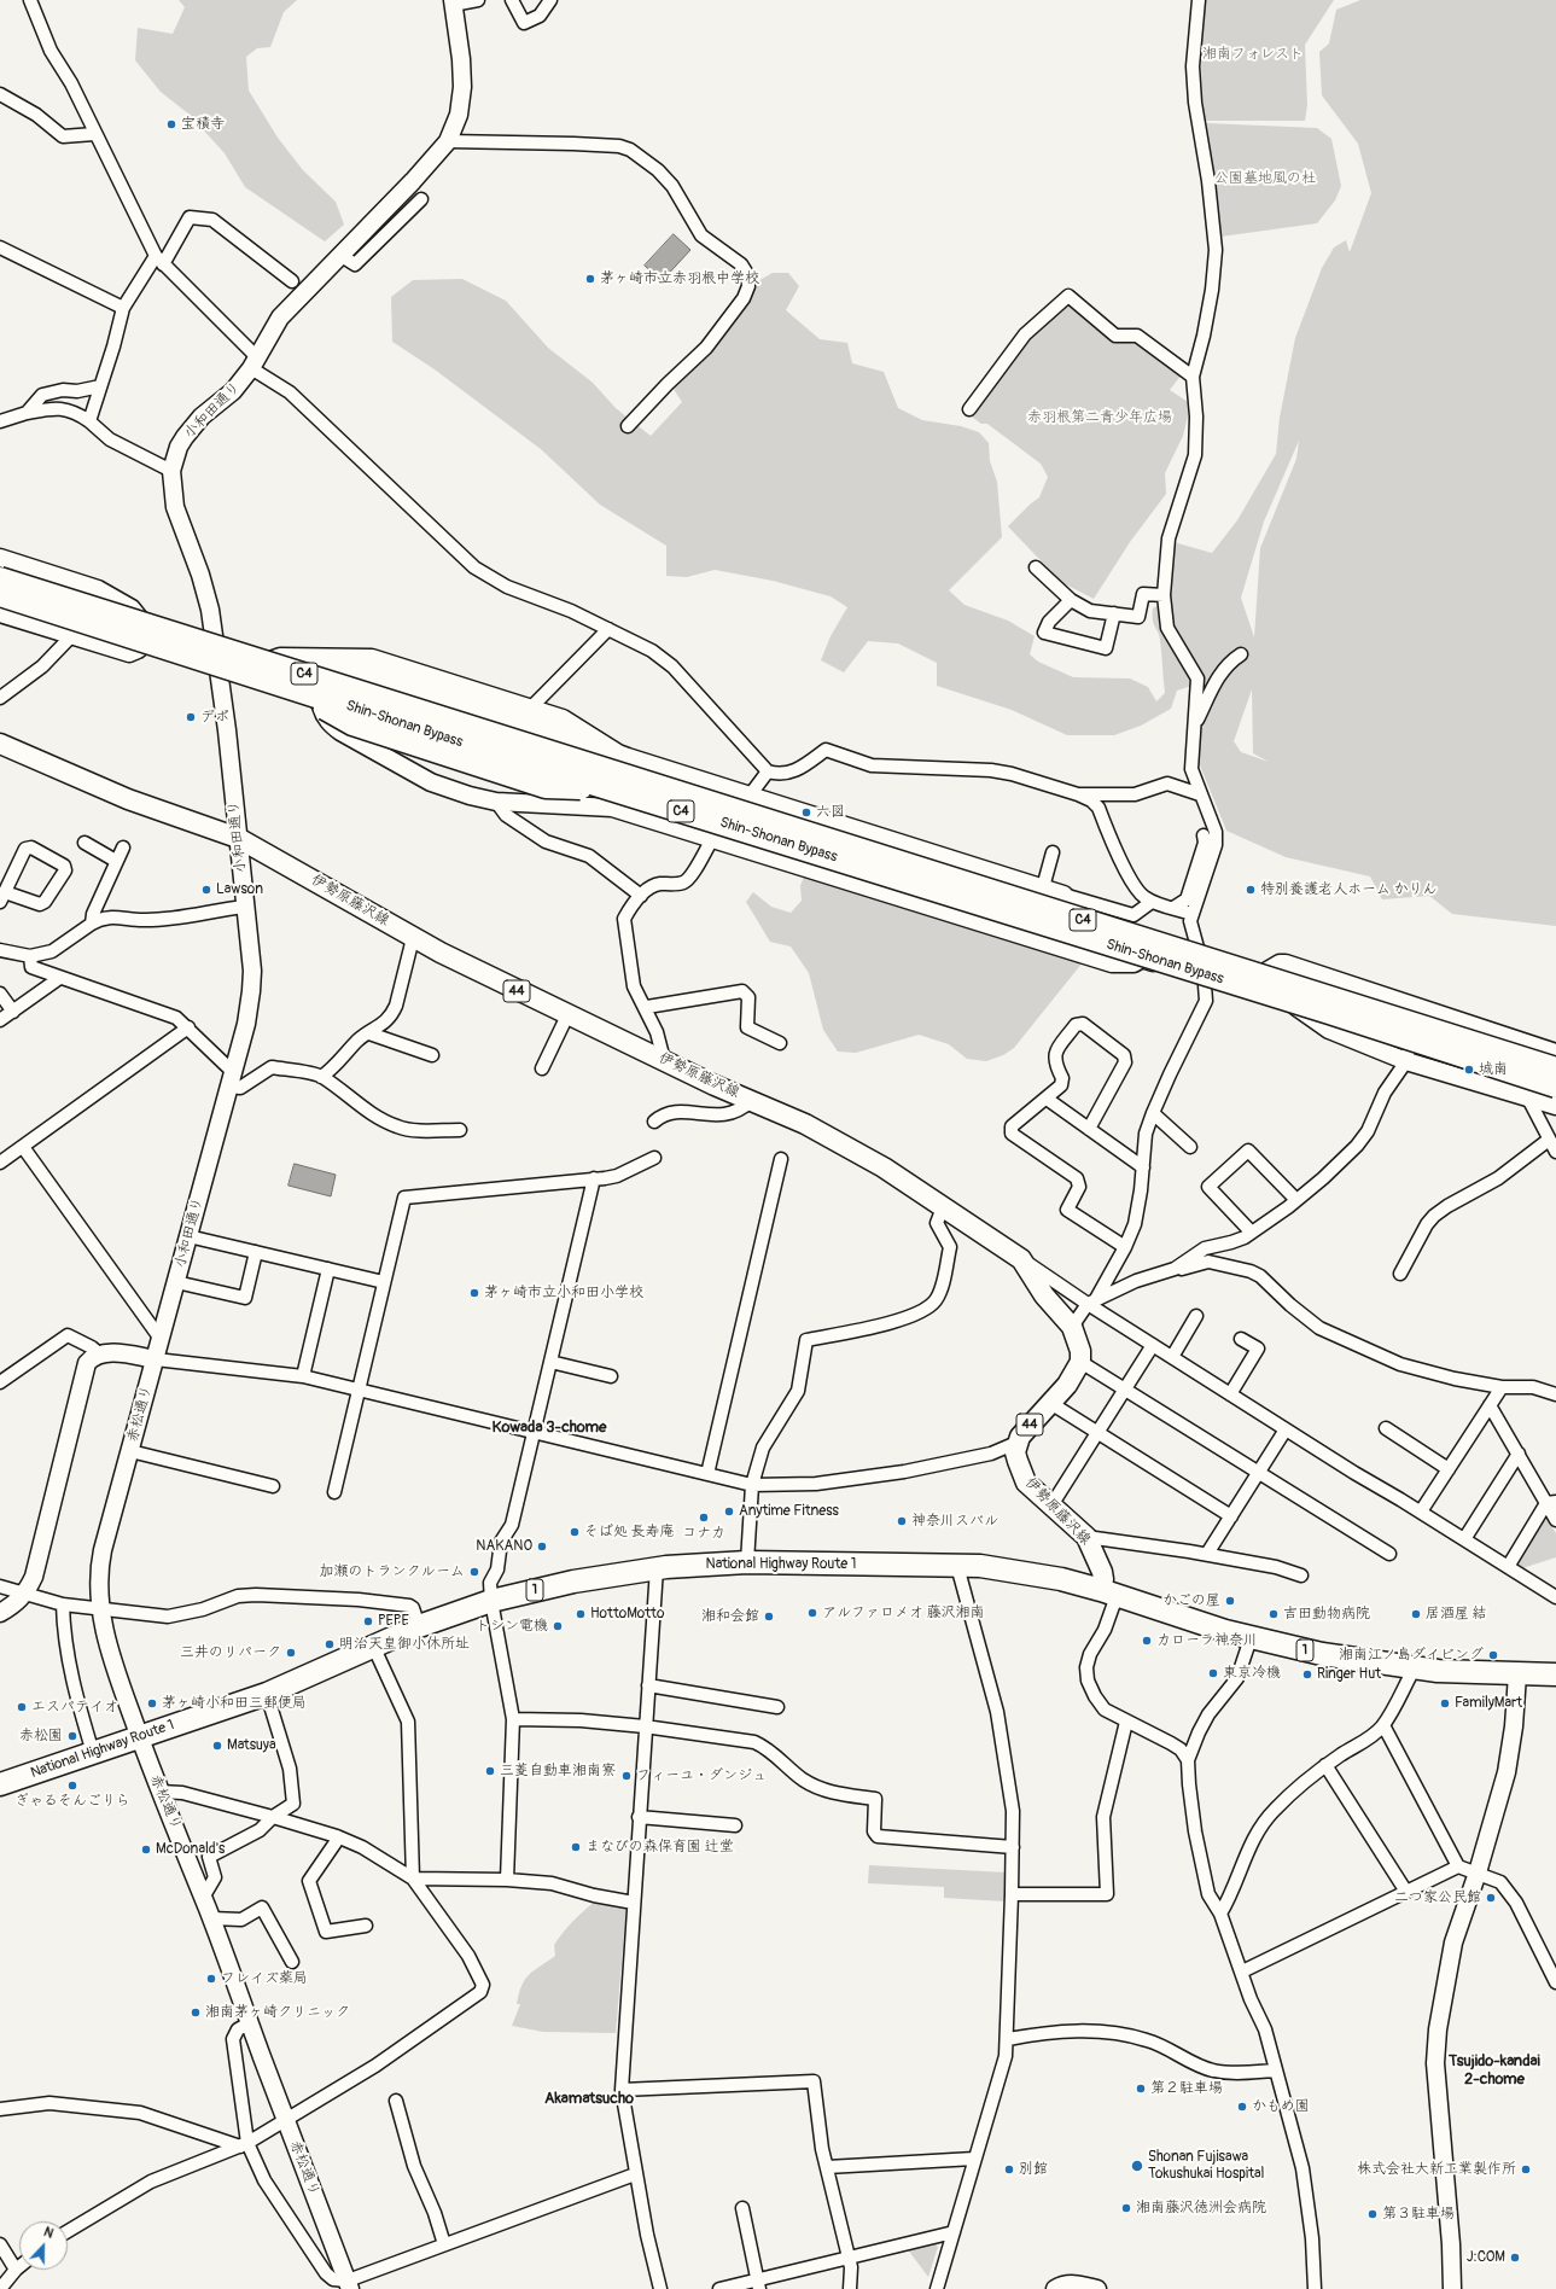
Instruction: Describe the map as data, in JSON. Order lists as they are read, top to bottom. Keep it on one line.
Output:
{"streets":{"highway":["C4","Shin-Shonan Bypass","National Highway Route 1","1"],"main road":["伊勢原藤沢線","44"],"street":["小和田通り","赤松通り"]},"crossings":[["小和田通り","伊勢原藤沢線"],["小和田通り","赤松通り"],["伊勢原藤沢線","44"],["伊勢原藤沢線","National Highway Route 1"],["赤松通り","National Highway Route 1"]],"districts":["Kowada 3-chome","Tsujido-kandai 2-chome","Akamatsucho"],"parks":["湘南フォレスト","公園墓地風の杜","赤羽根第二青少年広場"],"places":["宝積寺","茅ヶ崎市立赤羽根中学校","デポ","六図","Lawson","特別養護老人ホーム かりん","城南","茅ヶ崎市立小和田小学校","Anytime Fitness","コナカ","神奈川スバル","そば処 長寿庵","NAKANO","加瀬のトランクルーム","かごの屋","アルファロメオ 藤沢湘南","HottoMotto","吉田動物病院","居酒屋 結","湘和会館","PEPE","トシン電機","カローラ神奈川","明治天皇御小休所址","三井のリパーク","湘南江ノ島ダイビング","東京冷機","Ringer Hut","茅ヶ崎小和田三郵便局","FamilyMart","エスパテイオ","赤松園","Matsuya","三菱自動車湘南寮","フィーユ・ダンジュ","ぎゃるそんごりら","まなびの森保育園 辻堂","McDonald's","二つ家公民館","フレイズ薬局","湘南茅ヶ崎クリニック","第２駐車場","かもめ園","Shonan Fujisawa Tokushukai Hospital","別館","株式会社大新工業製作所","湘南藤沢徳洲会病院","第３駐車場","J:COM"],"north":"top"}
